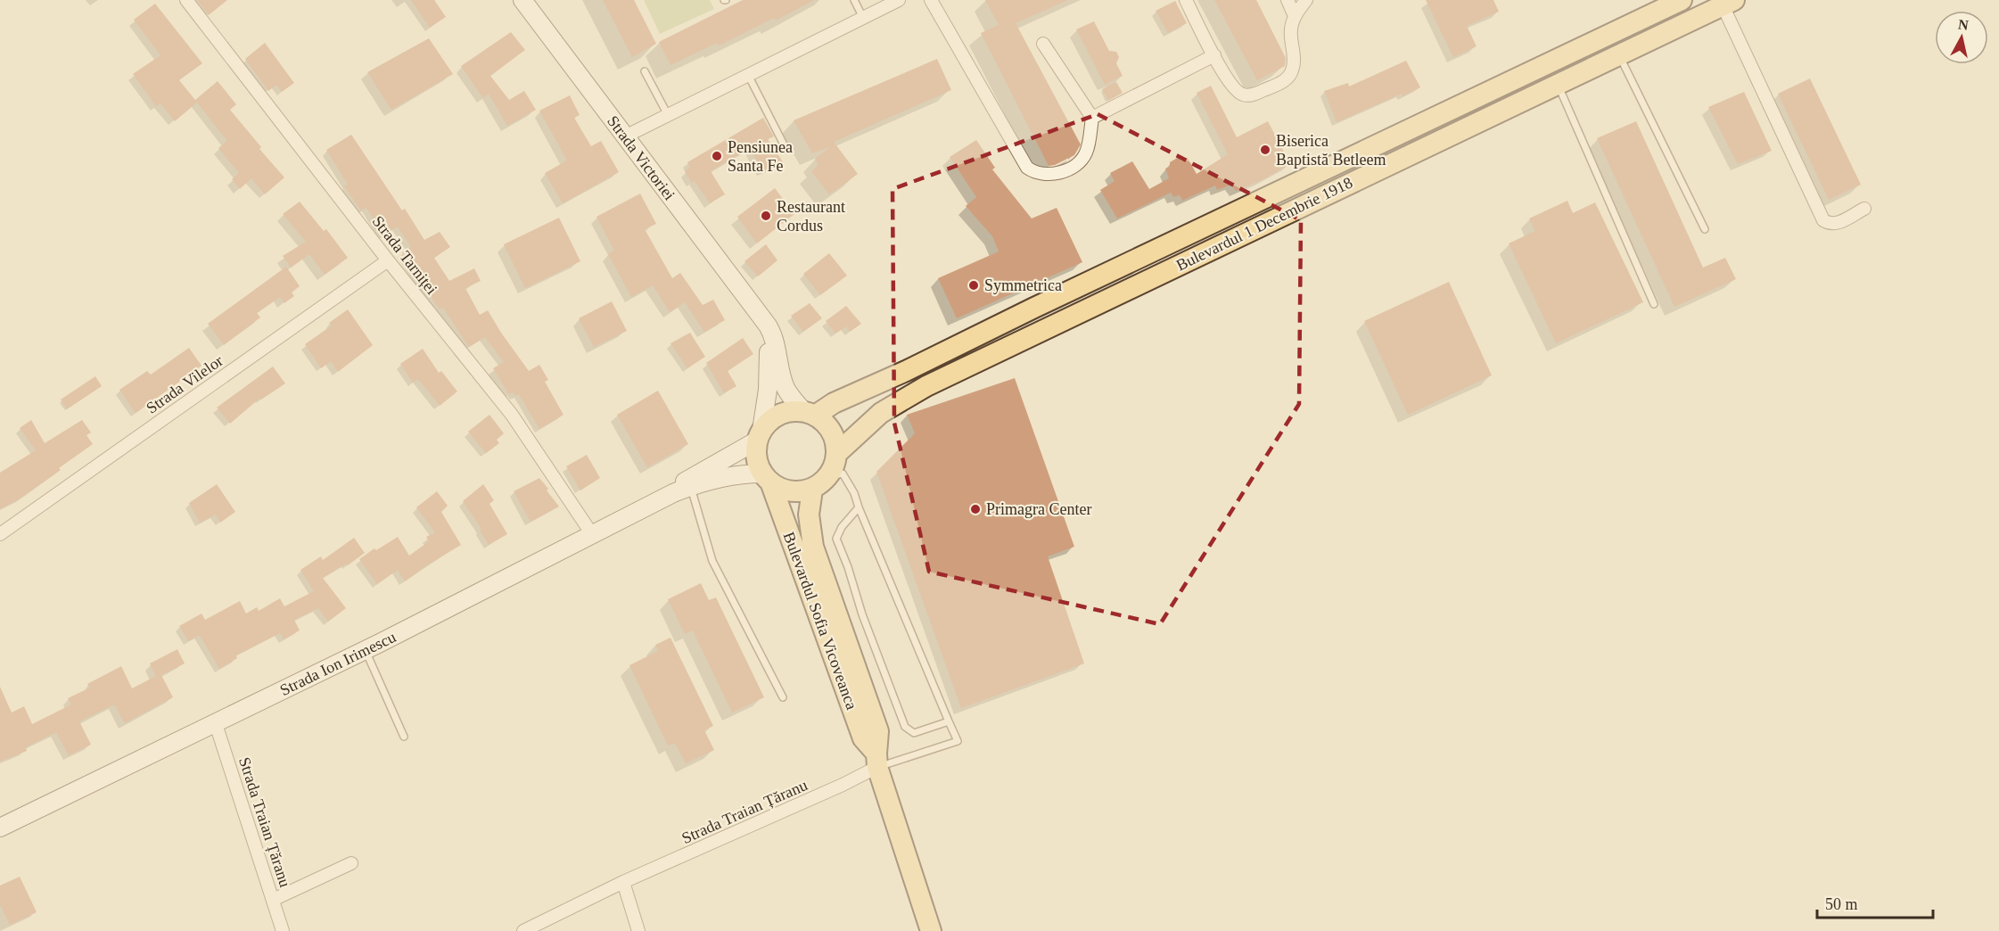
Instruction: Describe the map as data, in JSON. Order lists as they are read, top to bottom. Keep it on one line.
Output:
{"streets":{"main road":["Strada Victoriei","Bulevardul 1 Decembrie 1918","Bulevardul Sofia Vicoveanca","Strada Ion Irimescu"],"street":["Strada Tarniței","Strada Vilelor","Strada Traian Țăranu"]},"crossings":[["Strada Victoriei","Bulevardul 1 Decembrie 1918"],["Strada Victoriei","Bulevardul Sofia Vicoveanca"],["Strada Victoriei","Strada Ion Irimescu"],["Bulevardul 1 Decembrie 1918","Bulevardul Sofia Vicoveanca"],["Bulevardul 1 Decembrie 1918","Strada Ion Irimescu"],["Strada Tarniței","Strada Vilelor"],["Strada Tarniței","Strada Ion Irimescu"],["Bulevardul Sofia Vicoveanca","Strada Ion Irimescu"],["Bulevardul Sofia Vicoveanca","Strada Traian Țăranu"],["Strada Ion Irimescu","Strada Traian Țăranu"]],"places":["Biserica Baptistă Betleem","Pensiunea Santa Fe","Restaurant Cordus","Symmetrica","Primagra Center"],"scale_bar":"50 m","north":"top"}
